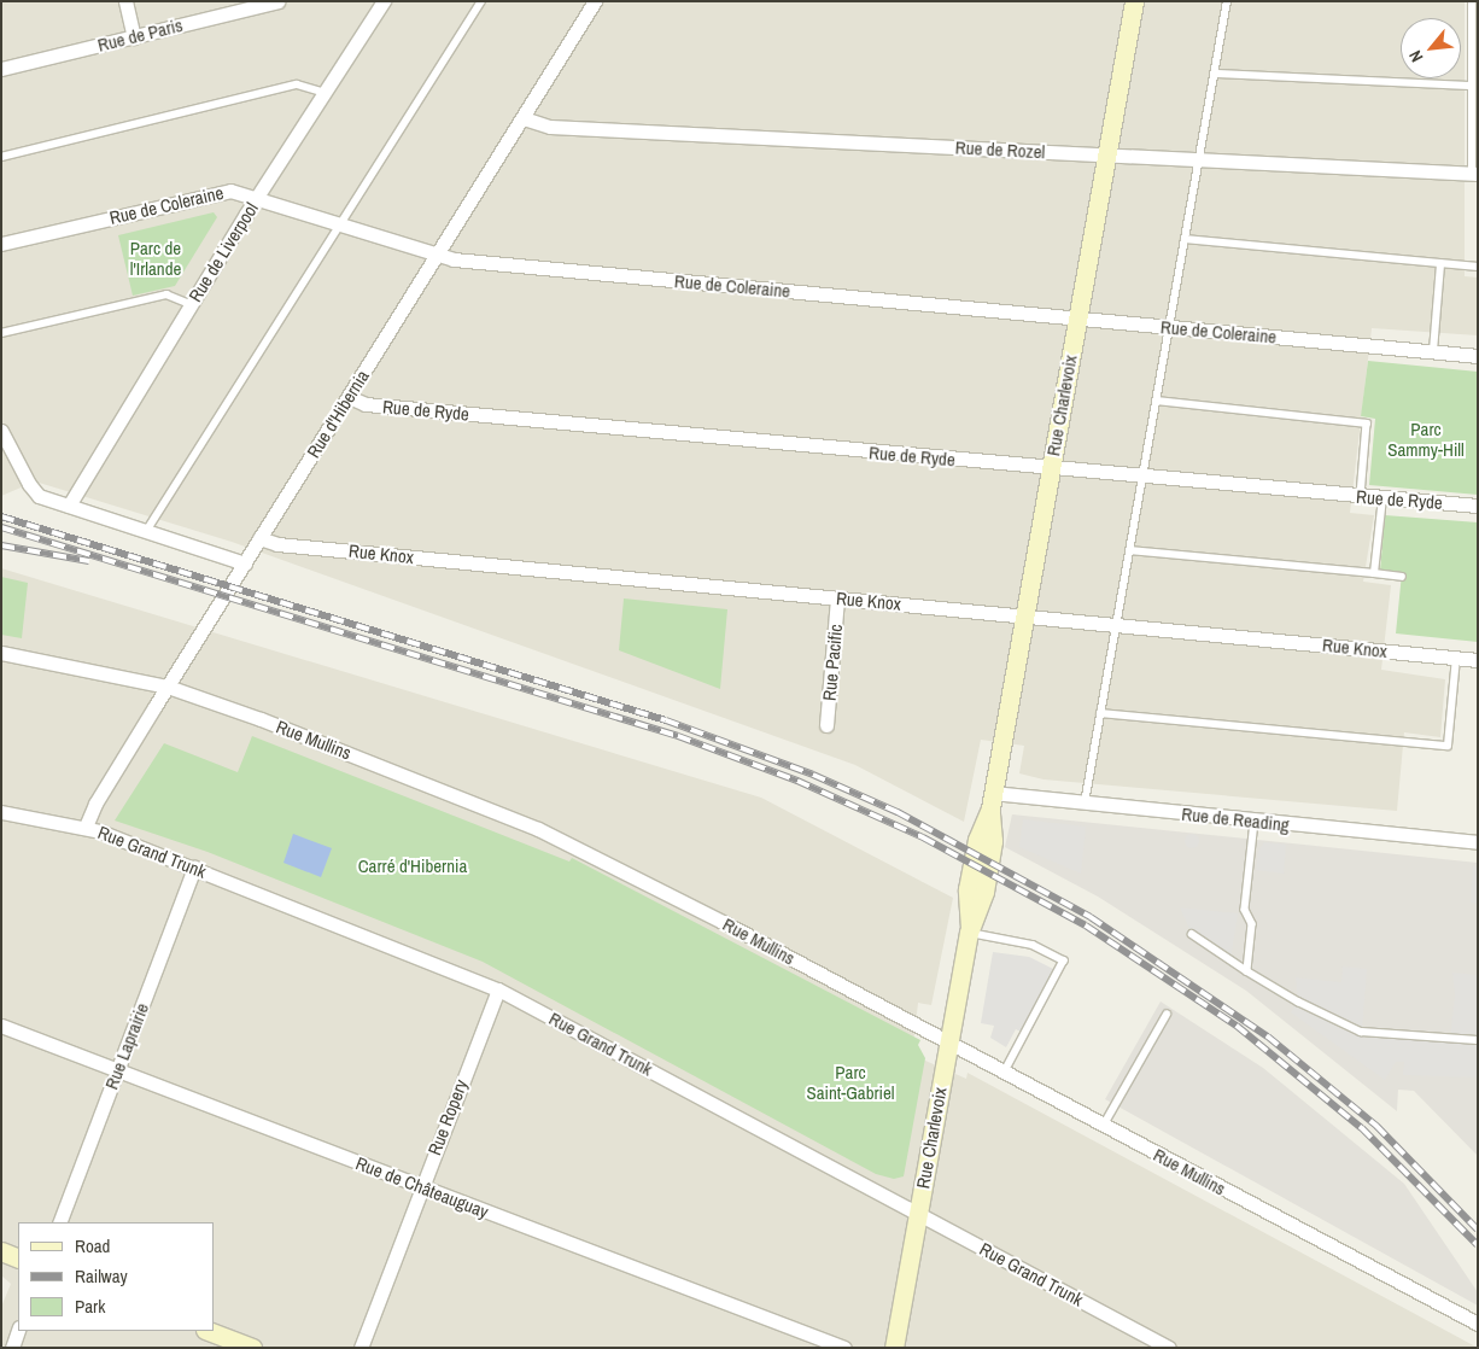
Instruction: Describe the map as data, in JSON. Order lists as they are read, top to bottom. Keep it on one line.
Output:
{"streets":{"street":["Rue de Paris","Rue de Rozel","Rue de Coleraine","Rue de Liverpool","Rue Charlevoix","Rue de Ryde","Rue d'Hibernia","Rue Knox","Rue Pacific","Rue Mullins","Rue de Reading","Rue Grand Trunk","Rue Laprairie","Rue Ropery","Rue de Châteauguay"]},"crossings":[["Rue de Rozel","Rue Charlevoix"],["Rue de Rozel","Rue d'Hibernia"],["Rue de Coleraine","Rue de Liverpool"],["Rue de Coleraine","Rue Charlevoix"],["Rue de Coleraine","Rue d'Hibernia"],["Rue Charlevoix","Rue de Ryde"],["Rue Charlevoix","Rue Knox"],["Rue Charlevoix","Rue Mullins"],["Rue Charlevoix","Rue de Reading"],["Rue Charlevoix","Rue Grand Trunk"],["Rue de Ryde","Rue d'Hibernia"],["Rue d'Hibernia","Rue Knox"],["Rue d'Hibernia","Rue Mullins"],["Rue d'Hibernia","Rue Grand Trunk"],["Rue Knox","Rue Pacific"],["Rue Grand Trunk","Rue Laprairie"],["Rue Grand Trunk","Rue Ropery"],["Rue Laprairie","Rue de Châteauguay"],["Rue Ropery","Rue de Châteauguay"]],"parks":["Parc de l'Irlande","Parc Sammy-Hill","Carré d'Hibernia","Parc Saint-Gabriel"],"legend":["Road","Railway","Park"],"north":"bottom left"}
